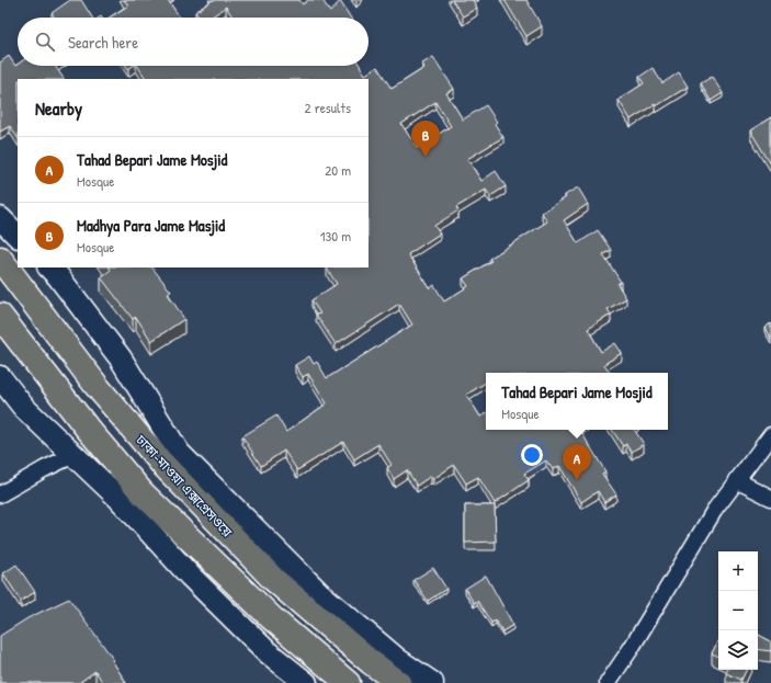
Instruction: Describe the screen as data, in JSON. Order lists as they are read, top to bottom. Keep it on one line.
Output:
{"streets":{"highway":["ঢাকা-মাওয়া এক্সপ্রেসওয়ে"]},"page":{"search":"Search here","heading":["Nearby","2 results"],"pins":["B","A"],"list":[{"mark":"A","name":"Tahad Bepari Jame Mosjid","note":"Mosque","value":"20 m"},{"mark":"B","name":"Madhya Para Jame Masjid","note":"Mosque","value":"130 m"}],"popup":["Tahad Bepari Jame Mosjid","Mosque"],"map_buttons":["+","−"]}}
